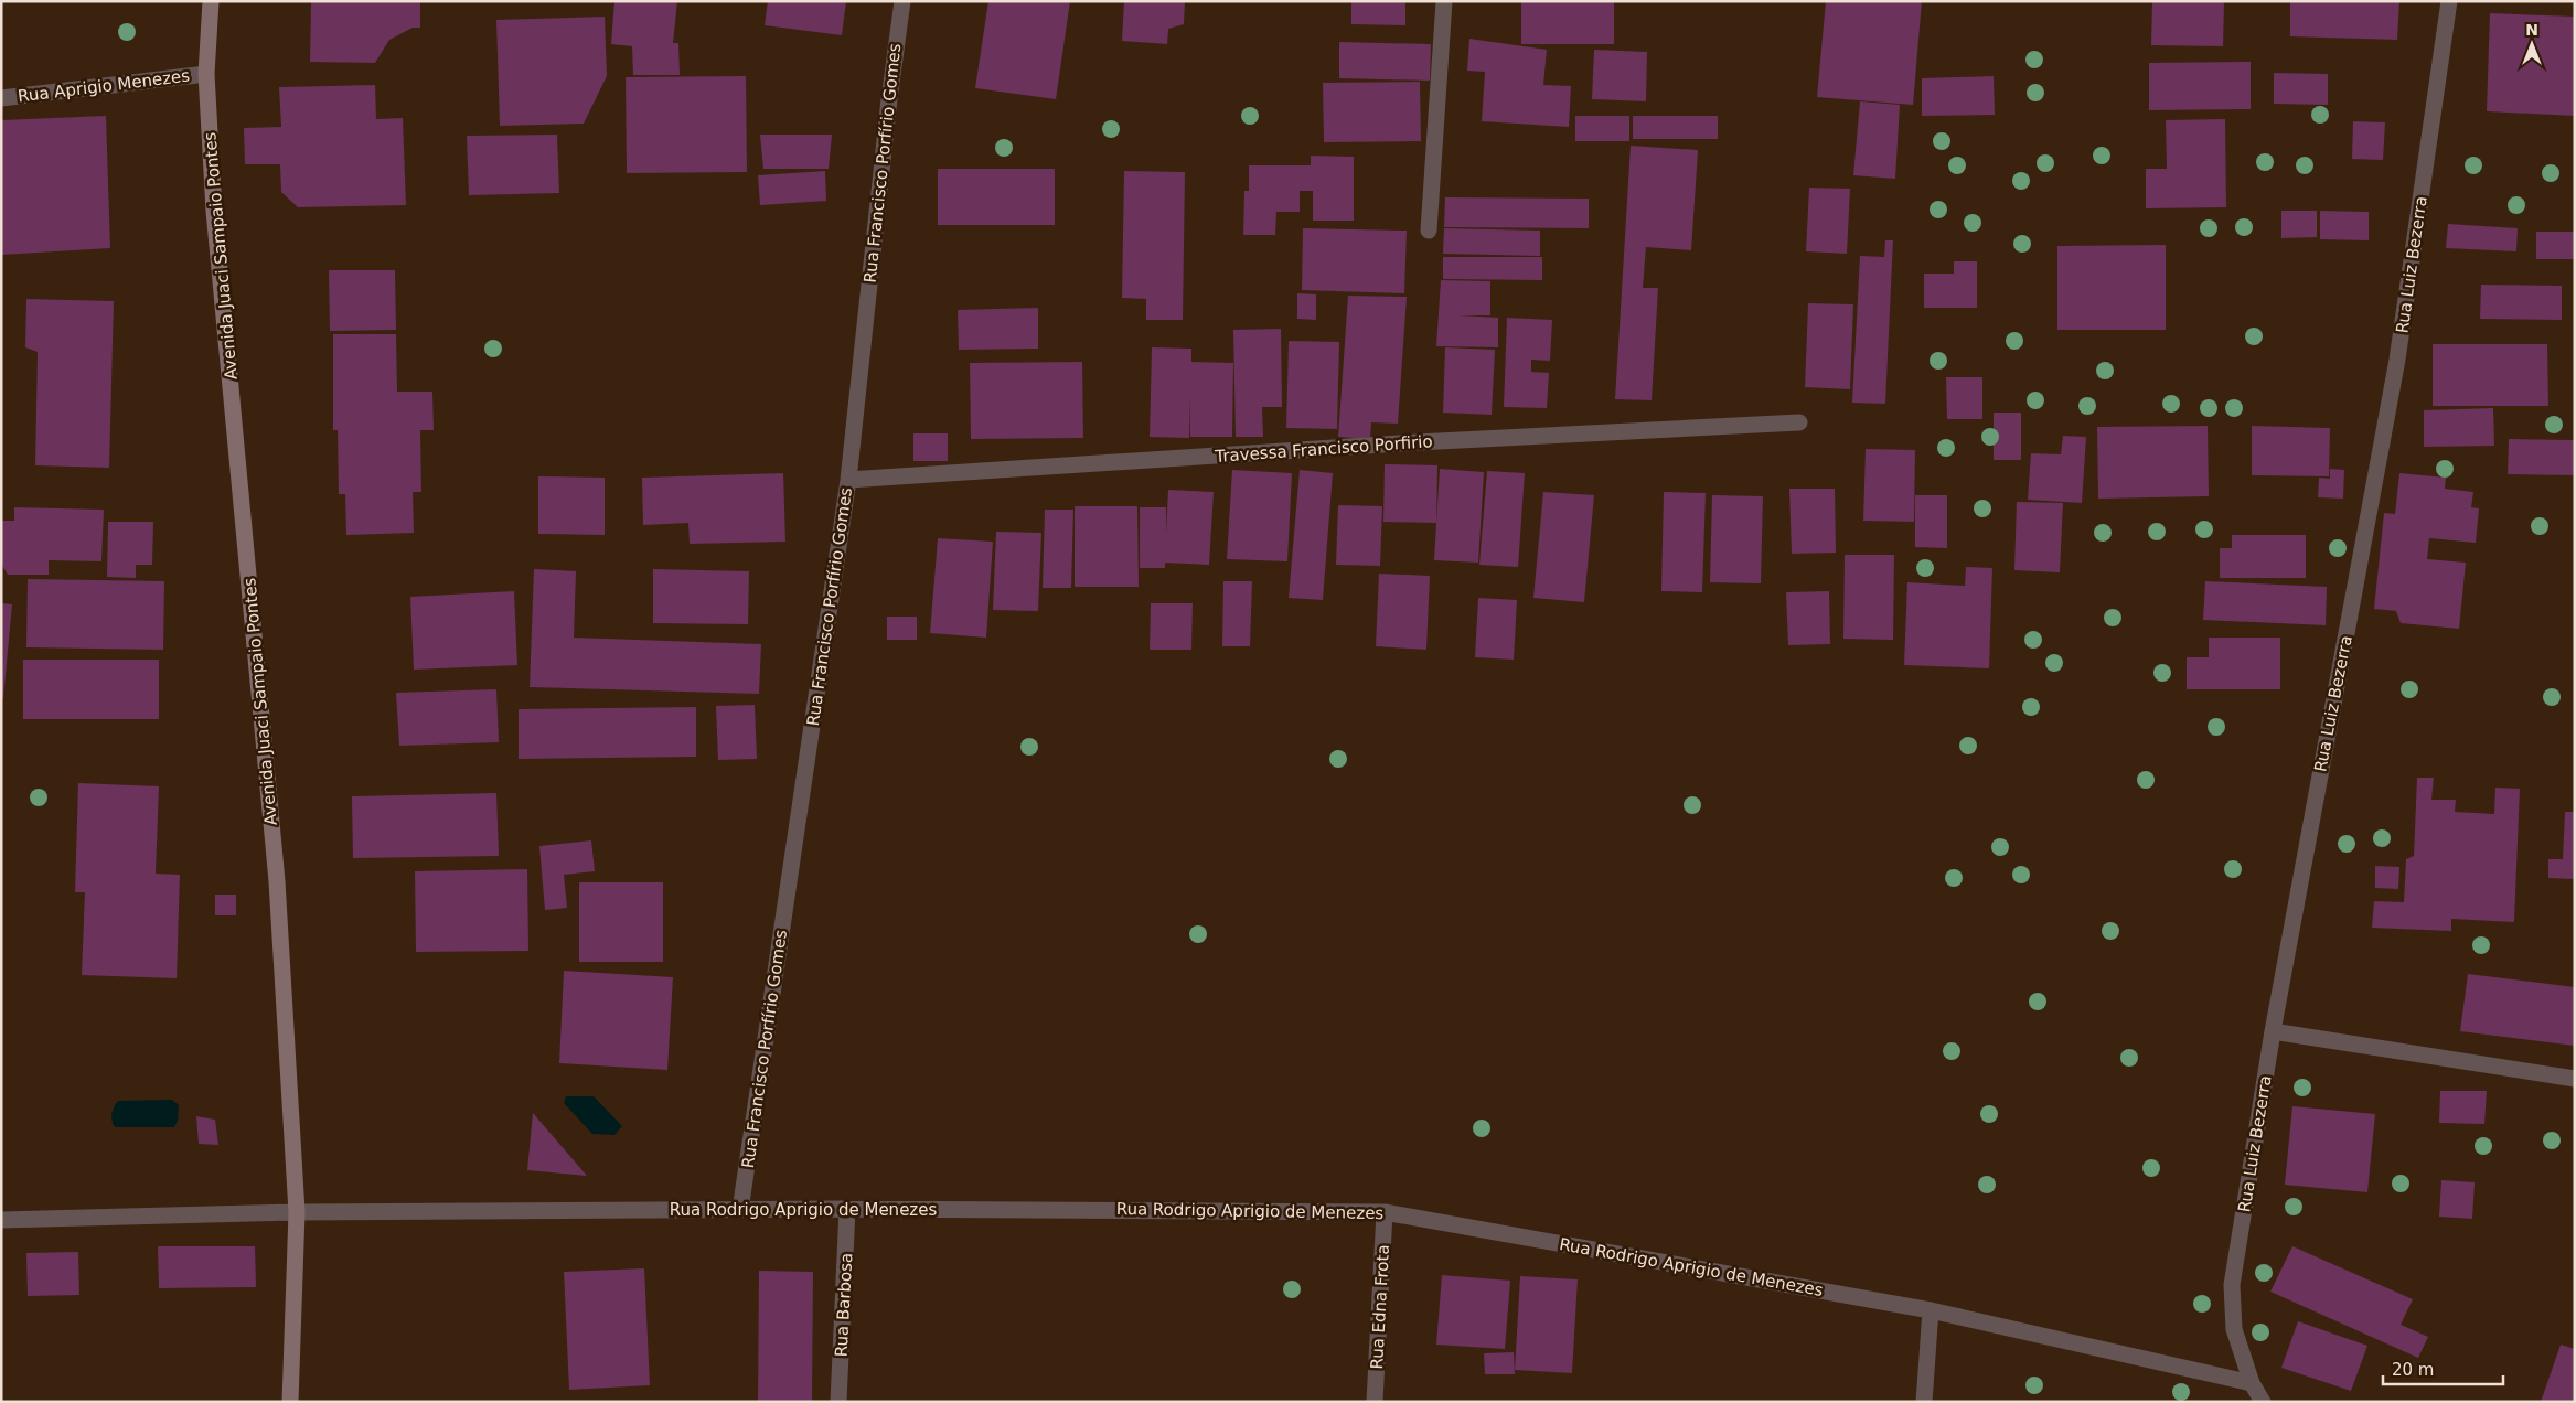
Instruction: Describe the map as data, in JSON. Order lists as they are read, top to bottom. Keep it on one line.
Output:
{"streets":{"main road":["Avenida Juaci Sampaio Pontes"],"street":["Rua Aprigio Menezes","Rua Francisco Porfírio Gomes","Rua Luiz Bezerra","Travessa Francisco Porfirio","Rua Rodrigo Aprigio de Menezes","Rua Barbosa","Rua Edna Frota"]},"crossings":[["Rua Aprigio Menezes","Avenida Juaci Sampaio Pontes"],["Rua Francisco Porfírio Gomes","Travessa Francisco Porfirio"],["Rua Francisco Porfírio Gomes","Rua Rodrigo Aprigio de Menezes"],["Avenida Juaci Sampaio Pontes","Rua Rodrigo Aprigio de Menezes"],["Rua Luiz Bezerra","Rua Rodrigo Aprigio de Menezes"],["Rua Rodrigo Aprigio de Menezes","Rua Barbosa"],["Rua Rodrigo Aprigio de Menezes","Rua Edna Frota"]],"scale_bar":"20 m","north":"top"}
